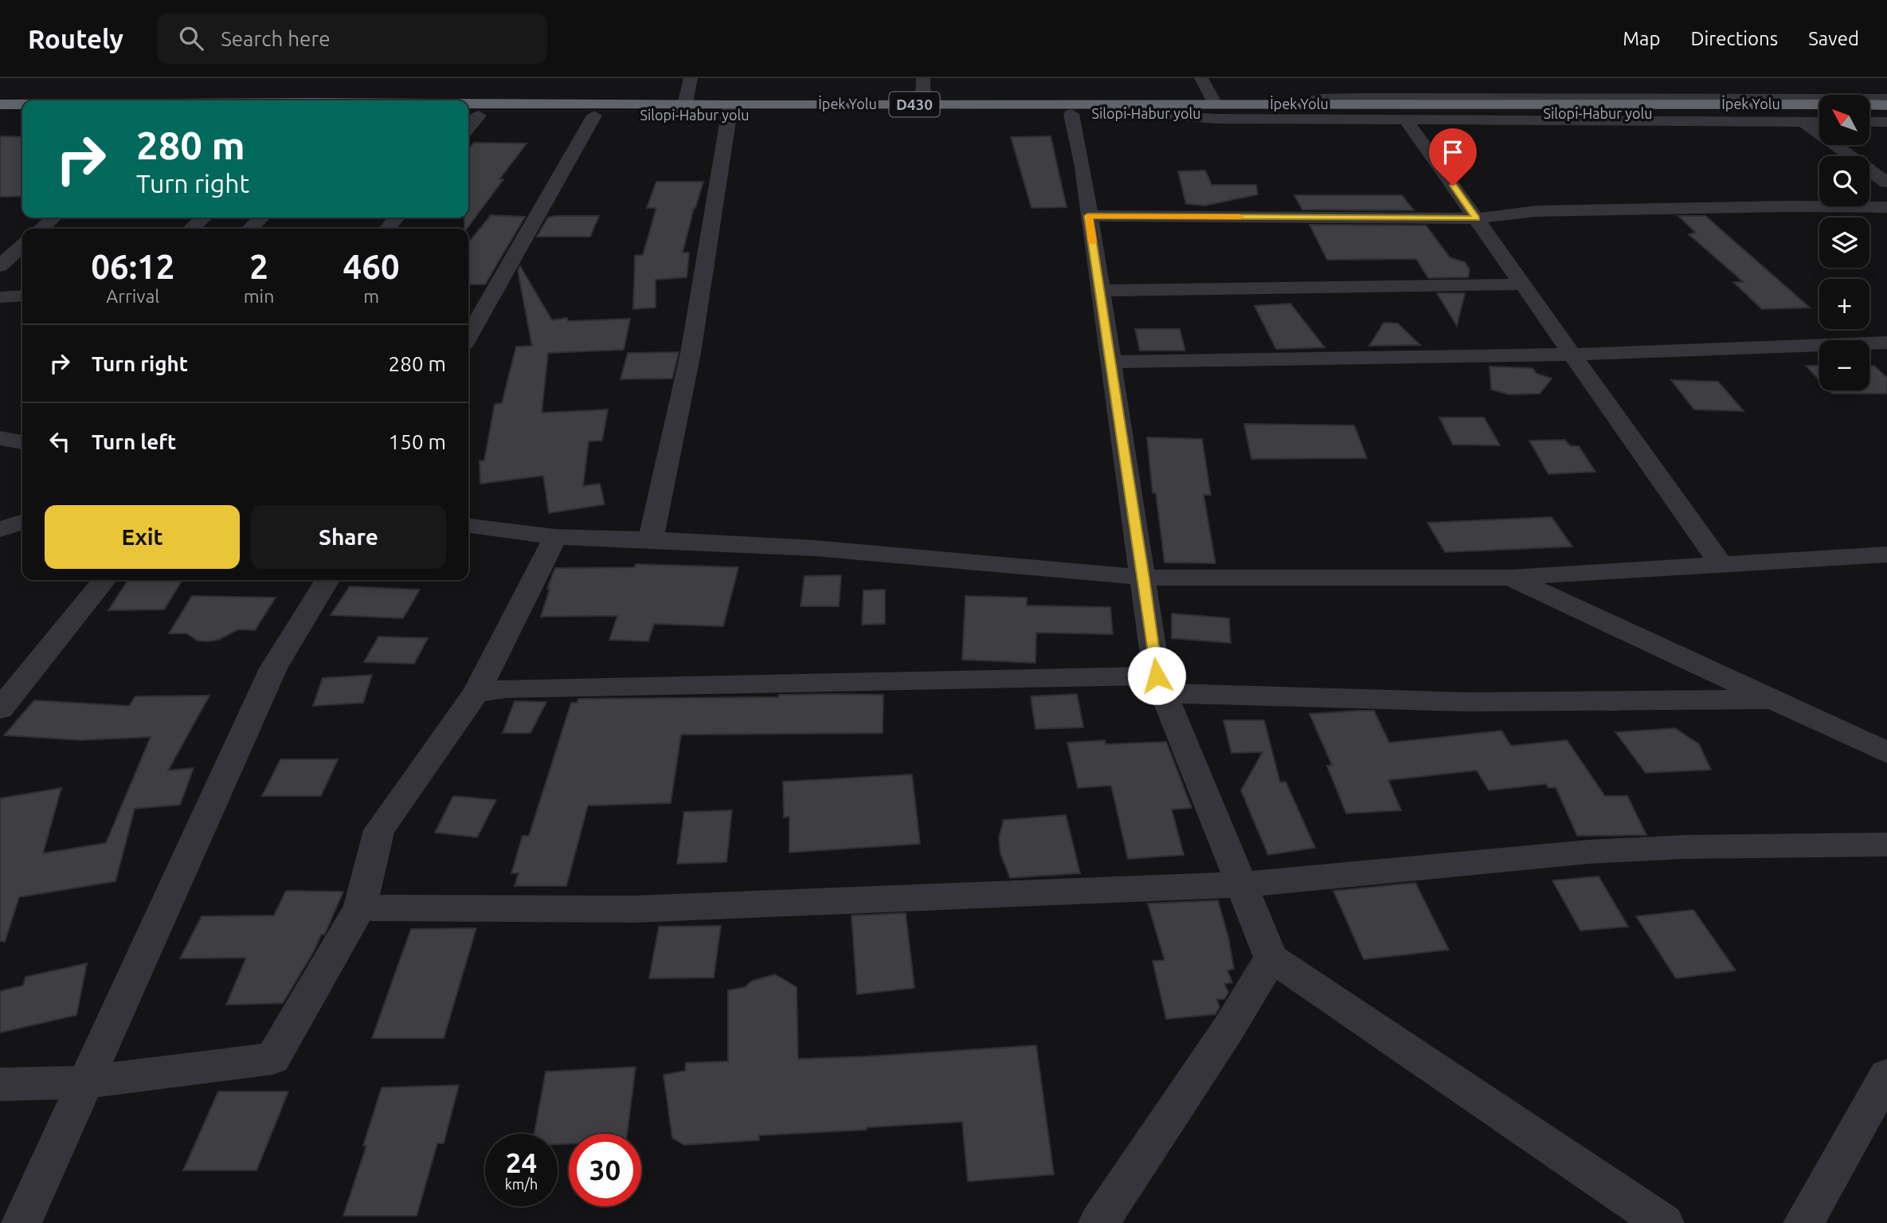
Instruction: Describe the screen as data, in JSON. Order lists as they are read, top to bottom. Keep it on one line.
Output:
{"streets":{"highway":["İpek Yolu","D430","Silopi-Habur yolu"]},"crossings":[["İpek Yolu","Silopi-Habur yolu"],["D430","Silopi-Habur yolu"]],"north":"top left","page":{"header":"Routely","search":"Search here","nav":["Map","Directions","Saved"],"map_buttons":["+","−"],"turn":["280 m","Turn right"],"eta":["06:12","Arrival","2","min","460","m"],"list":[{"name":"Turn right","value":"280 m"},{"name":"Turn left","value":"150 m"}],"buttons":["Exit","Share"],"speed":"24 km/h","limit":"30"}}
